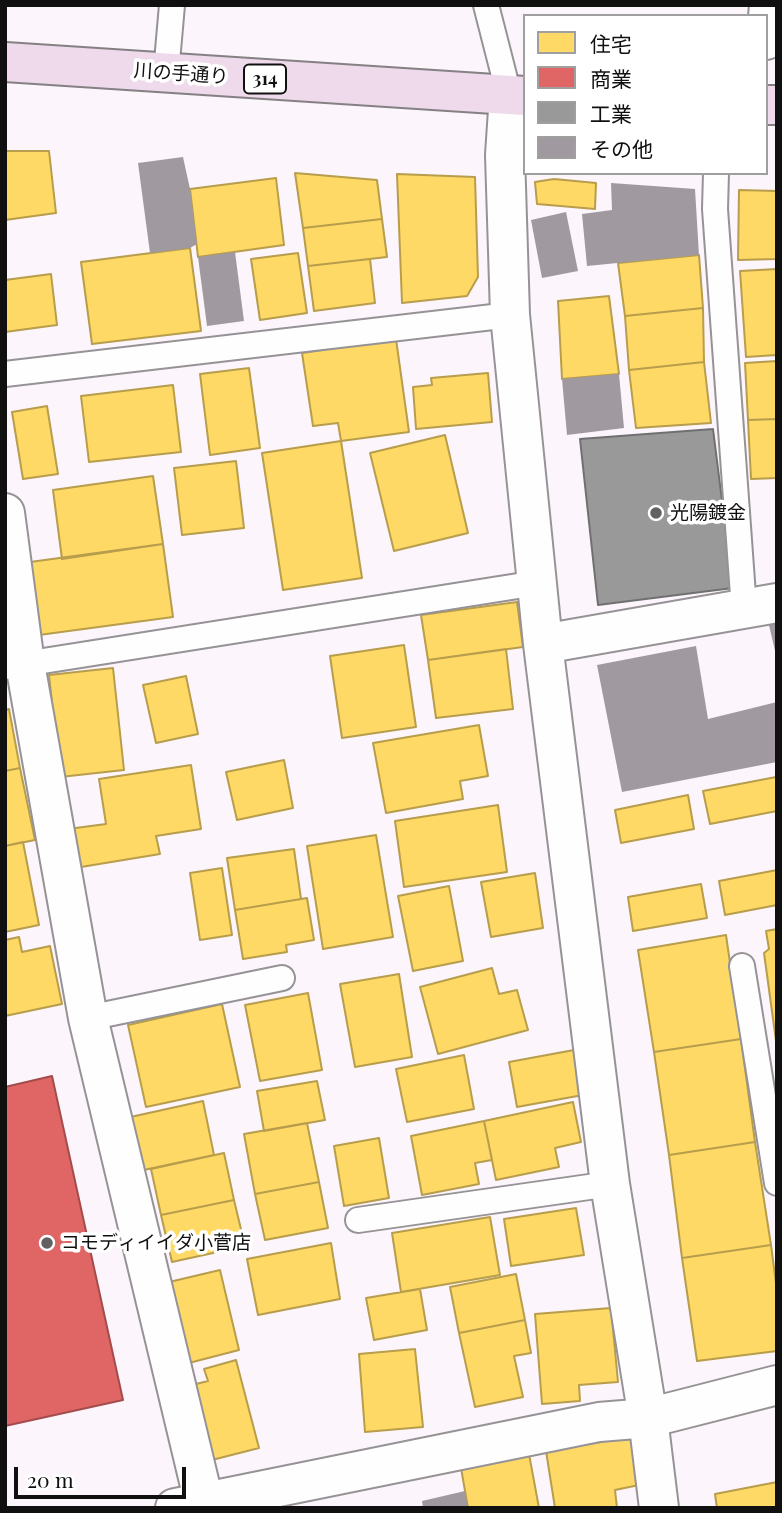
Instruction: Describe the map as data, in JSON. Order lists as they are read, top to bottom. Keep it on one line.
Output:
{"streets":{"main road":["川の手通り","314"]},"places":["光陽鍍金","コモディイイダ小菅店"],"legend":["住宅","商業","工業","その他"],"scale_bar":"20 m"}
